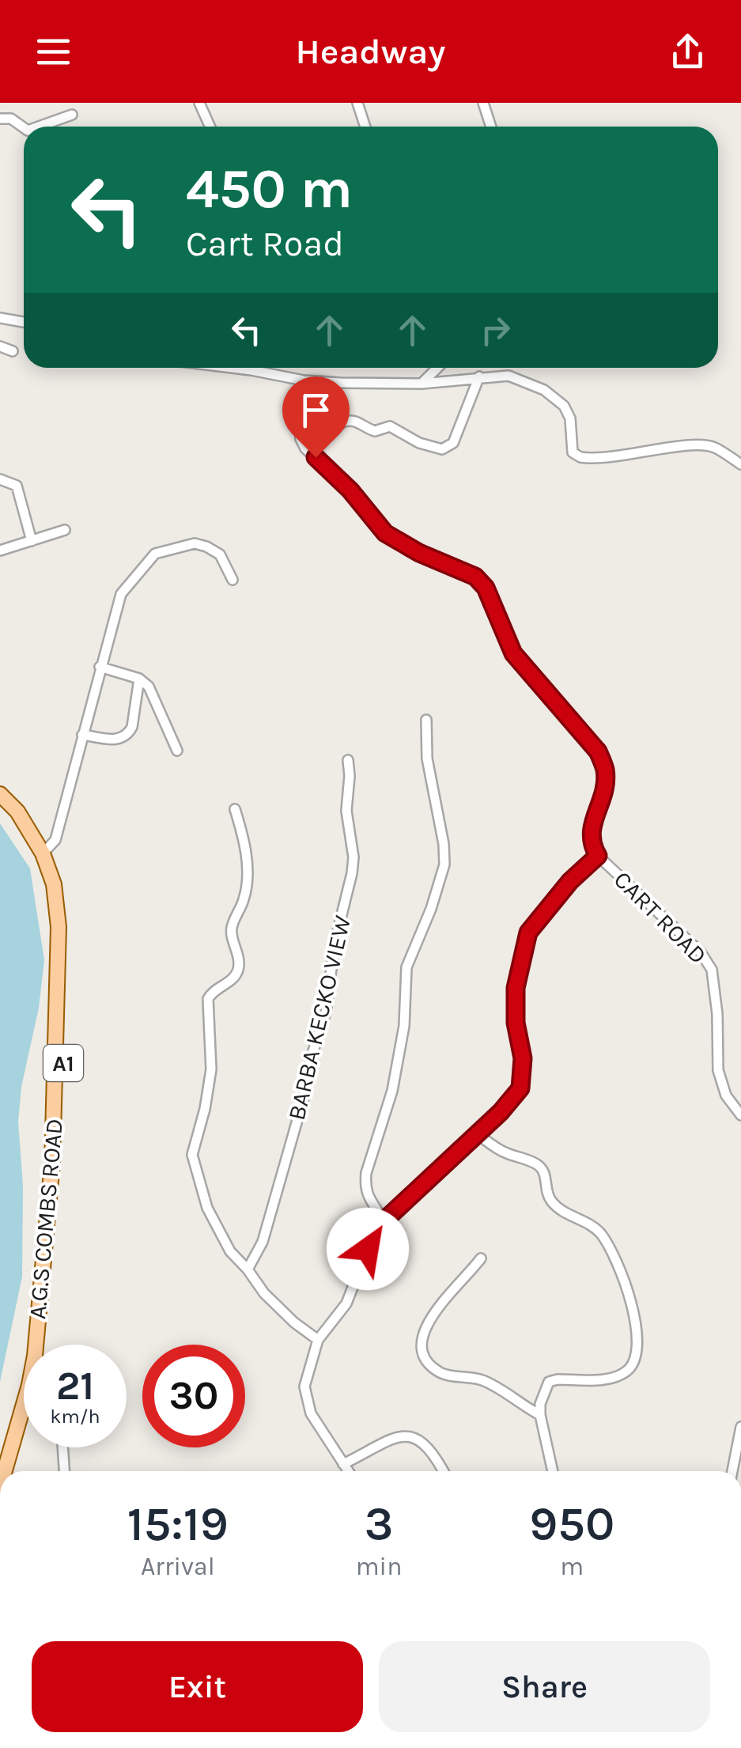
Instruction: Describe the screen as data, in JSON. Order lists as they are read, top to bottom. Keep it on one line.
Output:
{"streets":{"main road":["A1","A.G.S COMBS ROAD"],"street":["CART ROAD","BARBA KECKO VIEW"]},"page":{"header":"Headway","turn":["450 m","Cart Road"],"speed":"21 km/h","limit":"30","eta":["15:19","Arrival","3","min","950","m"],"buttons":["Exit","Share"]}}
